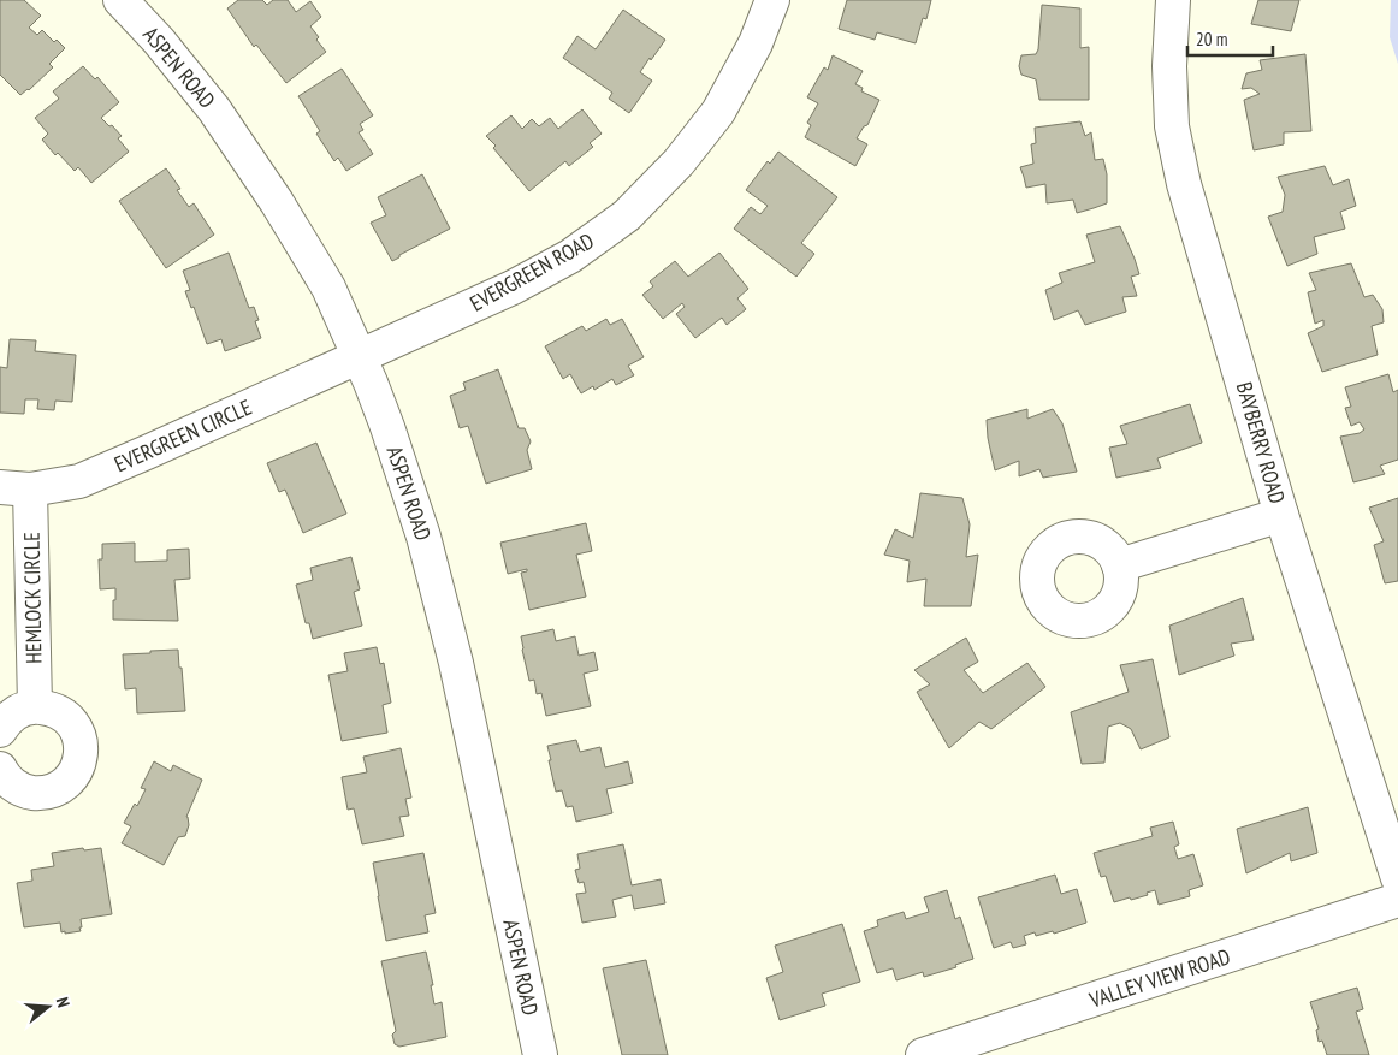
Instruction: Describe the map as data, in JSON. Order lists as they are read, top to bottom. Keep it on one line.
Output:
{"streets":{"street":["ASPEN ROAD","EVERGREEN ROAD","EVERGREEN CIRCLE","BAYBERRY ROAD","HEMLOCK CIRCLE","VALLEY VIEW ROAD"]},"crossings":[["ASPEN ROAD","EVERGREEN ROAD"],["ASPEN ROAD","EVERGREEN CIRCLE"],["EVERGREEN ROAD","EVERGREEN CIRCLE"],["EVERGREEN CIRCLE","HEMLOCK CIRCLE"]],"scale_bar":"20 m","north":"right"}
